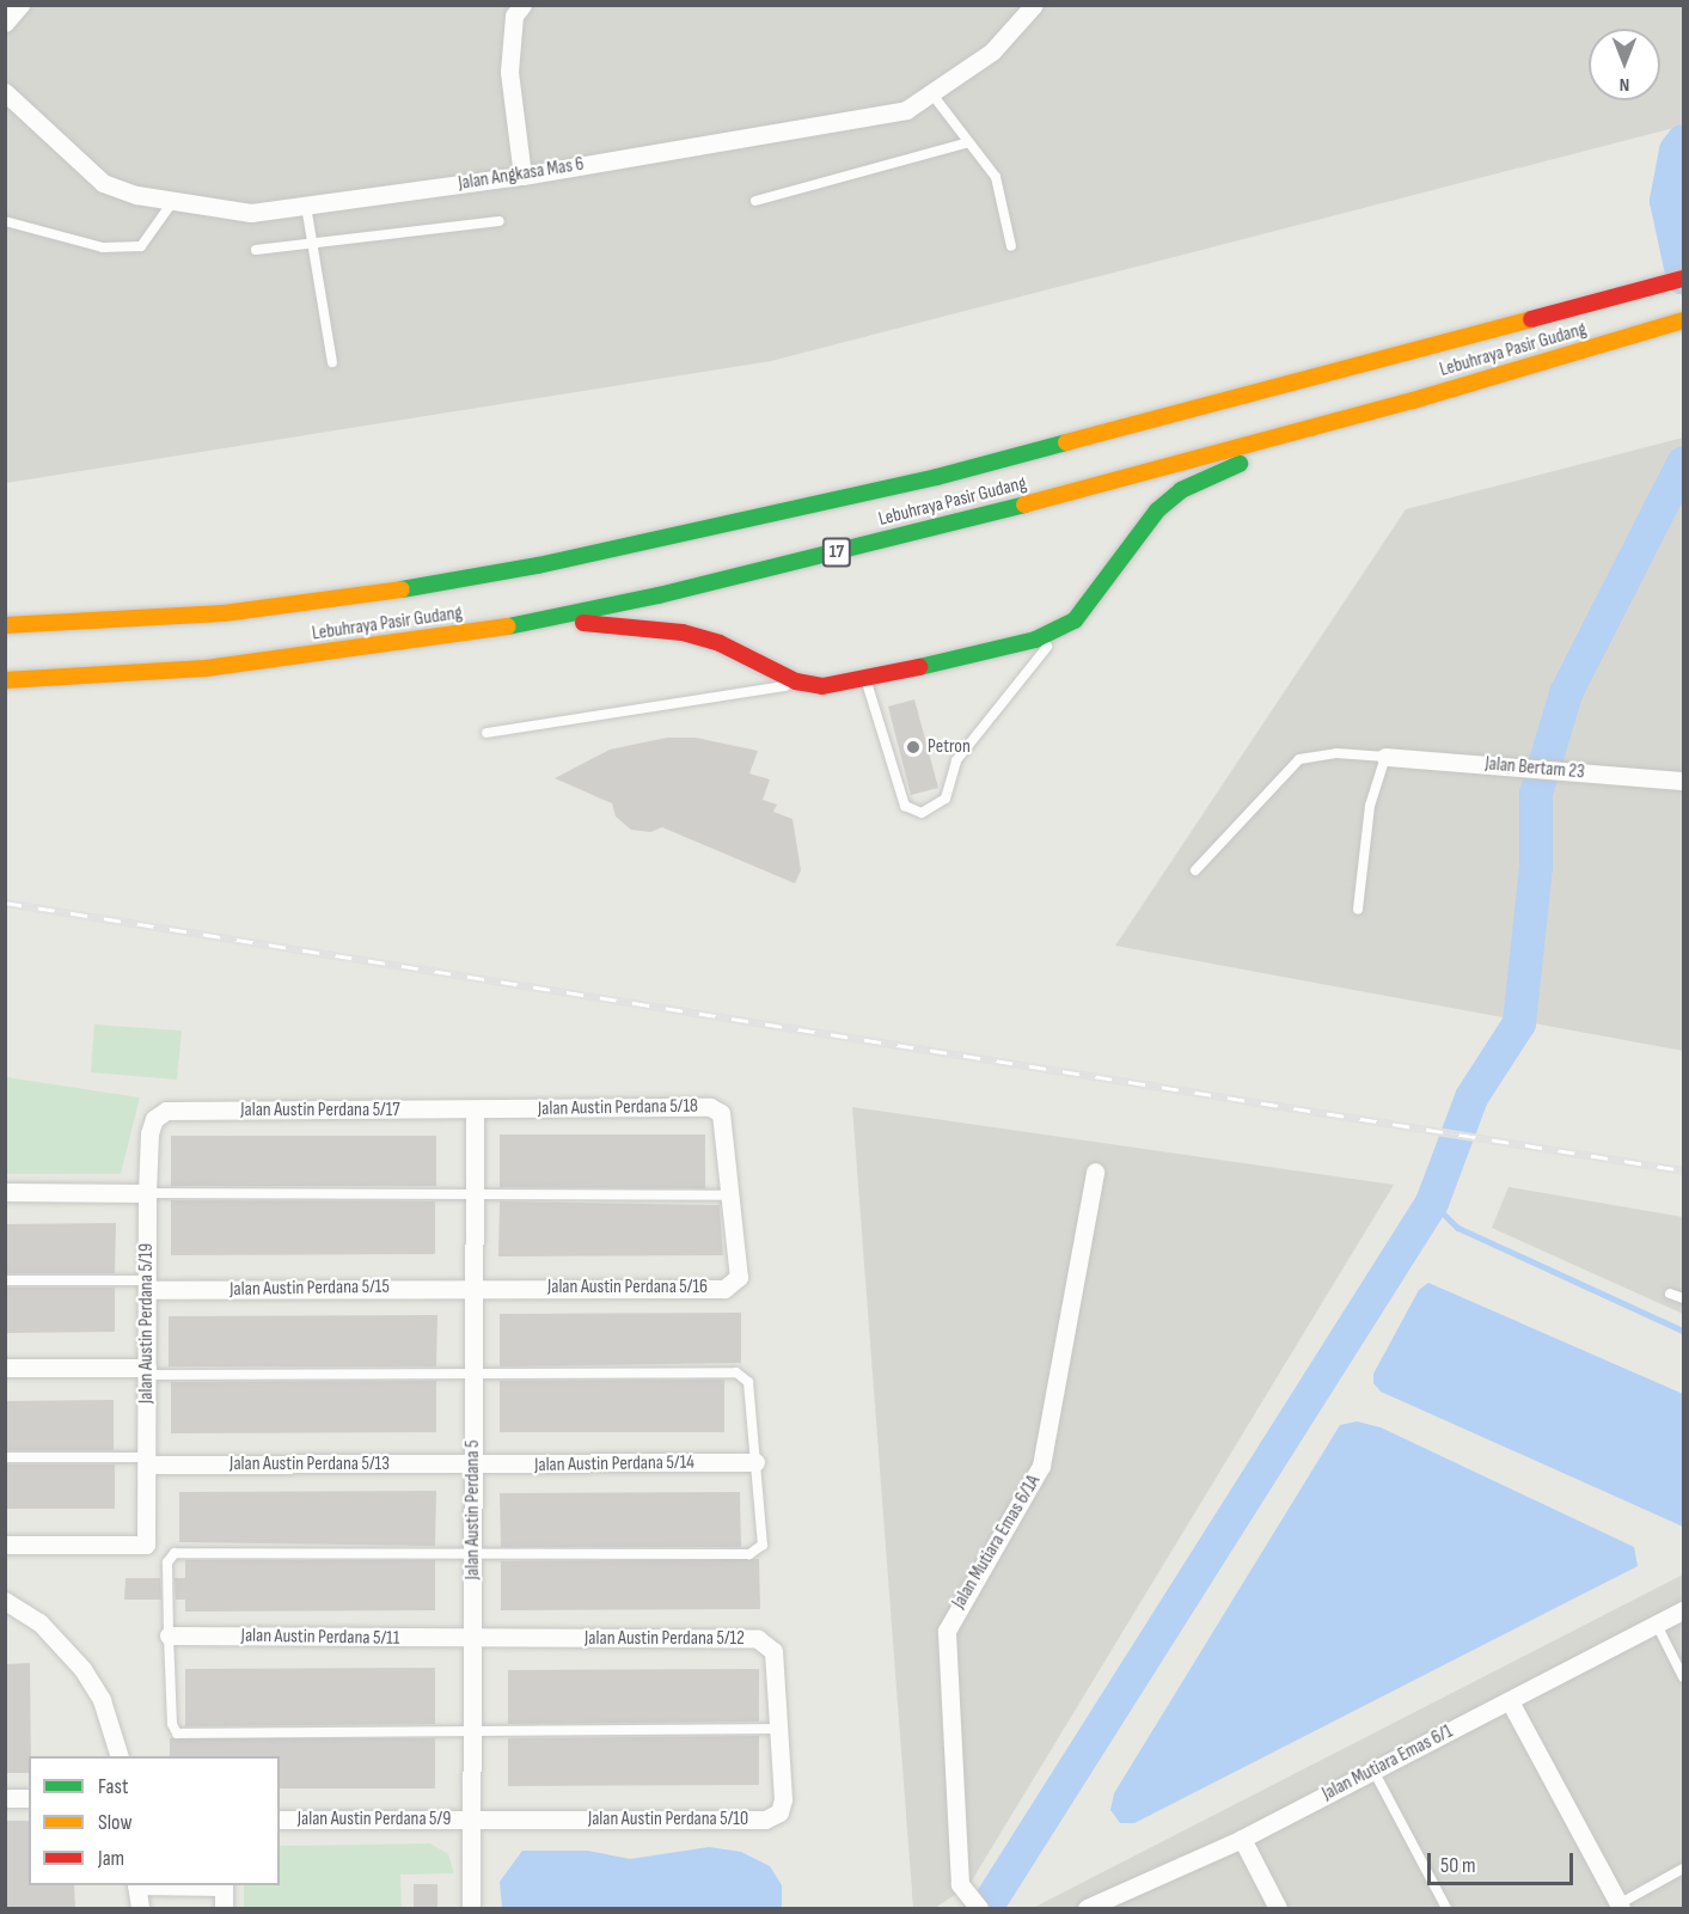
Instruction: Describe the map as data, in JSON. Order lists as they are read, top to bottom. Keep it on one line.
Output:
{"streets":{"highway":["Lebuhraya Pasir Gudang","17"],"street":["Jalan Angkasa Mas 6","Jalan Bertam 23","Jalan Austin Perdana 5/18","Jalan Austin Perdana 5/17","Jalan Austin Perdana 5/16","Jalan Austin Perdana 5/15","Jalan Austin Perdana 5/19","Jalan Austin Perdana 5/13","Jalan Austin Perdana 5/14","Jalan Austin Perdana 5","Jalan Mutiara Emas 6/1A","Jalan Austin Perdana 5/11","Jalan Austin Perdana 5/12","Jalan Mutiara Emas 6/1","Jalan Austin Perdana 5/9","Jalan Austin Perdana 5/10"]},"crossings":[["Jalan Austin Perdana 5/18","Jalan Austin Perdana 5/17"],["Jalan Austin Perdana 5/18","Jalan Austin Perdana 5/16"],["Jalan Austin Perdana 5/18","Jalan Austin Perdana 5"],["Jalan Austin Perdana 5/17","Jalan Austin Perdana 5/19"],["Jalan Austin Perdana 5/17","Jalan Austin Perdana 5"],["Jalan Austin Perdana 5/16","Jalan Austin Perdana 5/15"],["Jalan Austin Perdana 5/16","Jalan Austin Perdana 5"],["Jalan Austin Perdana 5/15","Jalan Austin Perdana 5/19"],["Jalan Austin Perdana 5/15","Jalan Austin Perdana 5"],["Jalan Austin Perdana 5/19","Jalan Austin Perdana 5/13"],["Jalan Austin Perdana 5/13","Jalan Austin Perdana 5/14"],["Jalan Austin Perdana 5/13","Jalan Austin Perdana 5"],["Jalan Austin Perdana 5/14","Jalan Austin Perdana 5"],["Jalan Austin Perdana 5","Jalan Austin Perdana 5/11"],["Jalan Austin Perdana 5","Jalan Austin Perdana 5/12"],["Jalan Austin Perdana 5","Jalan Austin Perdana 5/9"],["Jalan Austin Perdana 5","Jalan Austin Perdana 5/10"],["Jalan Austin Perdana 5/11","Jalan Austin Perdana 5/12"],["Jalan Austin Perdana 5/12","Jalan Austin Perdana 5/10"],["Jalan Austin Perdana 5/9","Jalan Austin Perdana 5/10"]],"places":["Petron"],"legend":["Fast","Slow","Jam"],"scale_bar":"50 m","north":"bottom"}
